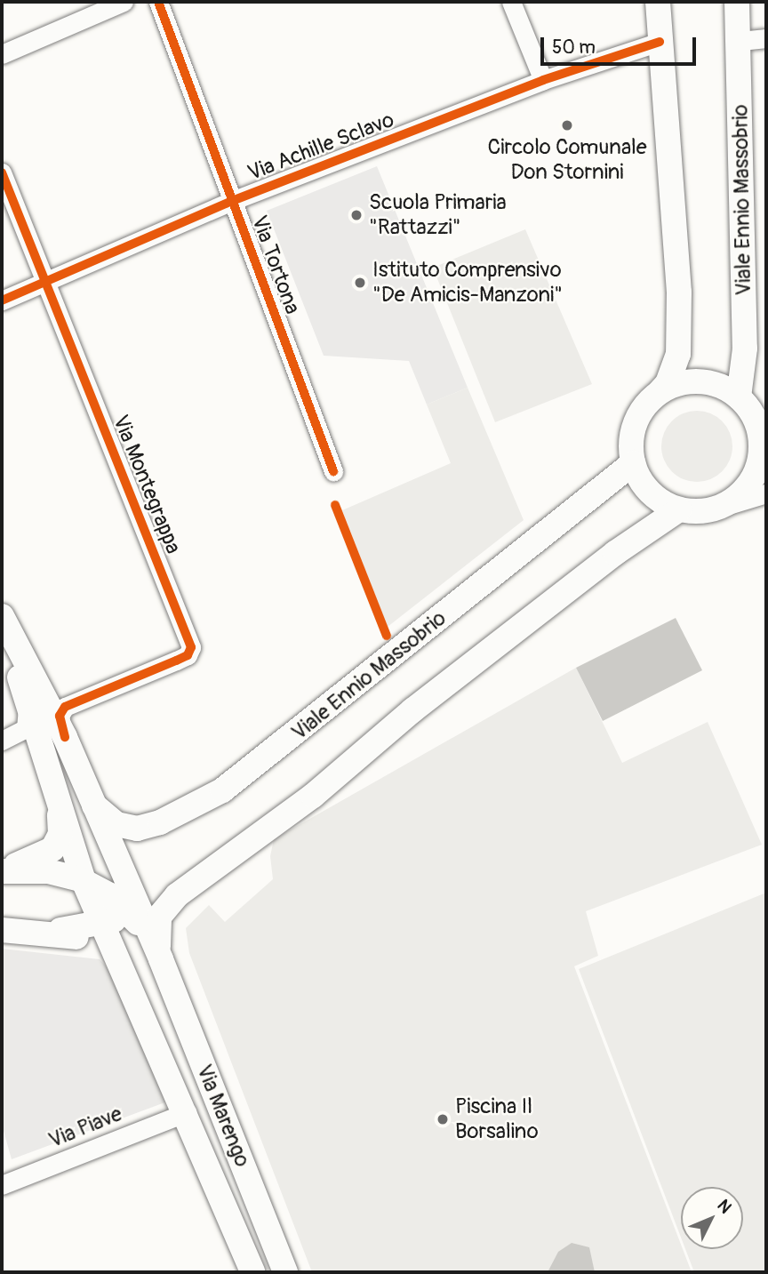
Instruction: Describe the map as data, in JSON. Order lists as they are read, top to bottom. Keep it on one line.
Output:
{"streets":{"main road":["Viale Ennio Massobrio","Via Marengo"],"street":["Via Achille Sclavo","Via Tortona","Via Montegrappa","Via Piave"]},"crossings":[["Via Achille Sclavo","Via Tortona"],["Via Achille Sclavo","Via Montegrappa"]],"places":["Circolo Comunale Don Stornini","Scuola Primaria \"Rattazzi\"","Istituto Comprensivo \"De Amicis-Manzoni\"","Piscina Il Borsalino"],"scale_bar":"50 m","north":"top right"}
